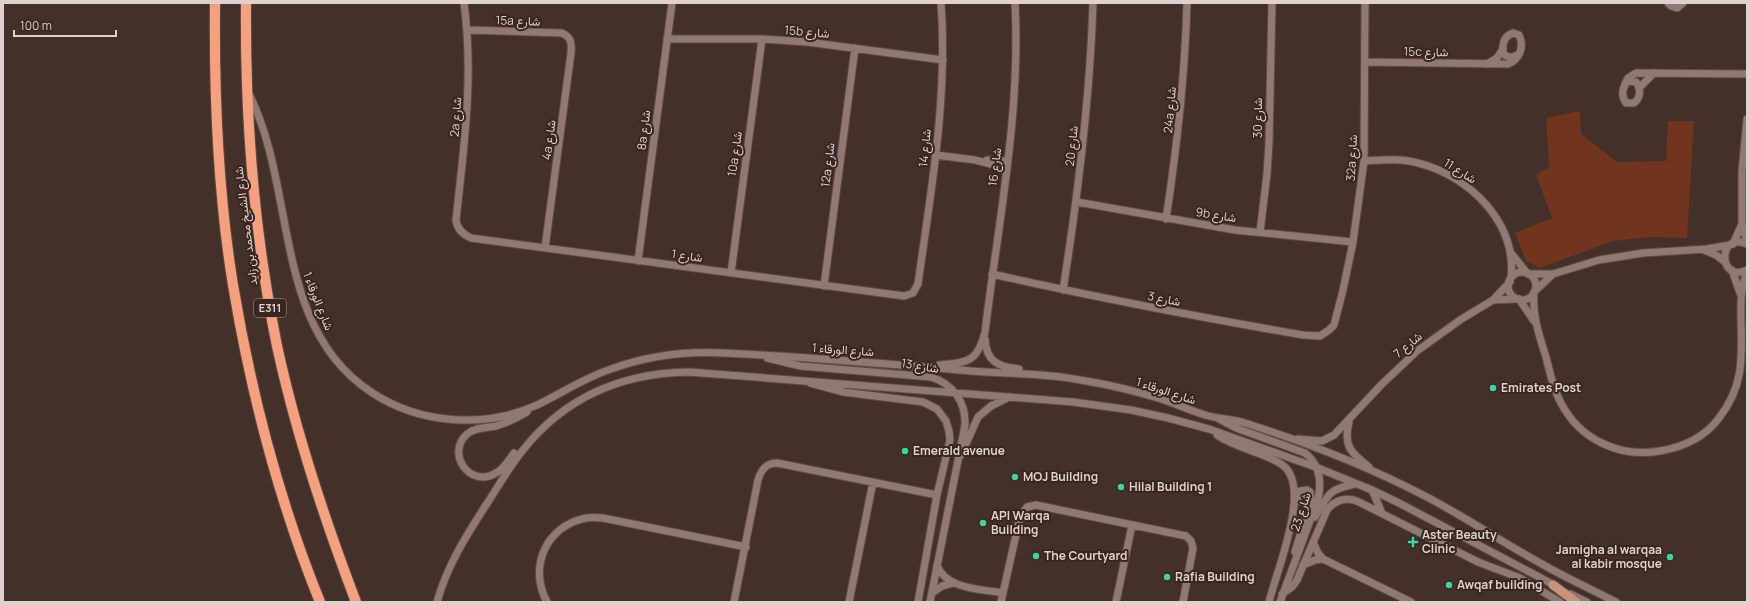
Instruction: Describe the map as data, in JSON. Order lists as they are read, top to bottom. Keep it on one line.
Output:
{"streets":{"highway":["شارع الشيخ محمد بن زايد","E311"],"street":["15a شارع","15b شارع","15c شارع","24a شارع","2a شارع","شارع 30","8a شارع","4a شارع","شارع 20","شارع 14","10a شارع","32a شارع","12a شارع","شارع 16","شارع 11","9b شارع","شارع 1","شارع 3","شارع الورقاء 1","شارع 7","شارع 13","شارع 23"]},"crossings":[["15a شارع","2a شارع"],["15a شارع","4a شارع"],["15b شارع","8a شارع"],["15b شارع","شارع 14"],["15b شارع","10a شارع"],["15b شارع","12a شارع"],["15c شارع","32a شارع"],["24a شارع","9b شارع"],["2a شارع","شارع 1"],["شارع 30","9b شارع"],["8a شارع","شارع 1"],["4a شارع","شارع 1"],["شارع 20","9b شارع"],["شارع 20","شارع 3"],["شارع 14","شارع 1"],["10a شارع","شارع 1"],["32a شارع","شارع 11"],["32a شارع","9b شارع"],["32a شارع","شارع 3"],["12a شارع","شارع 1"],["شارع 16","شارع 3"],["شارع 16","شارع الورقاء 1"],["شارع 11","شارع 7"],["شارع الشيخ محمد بن زايد","شارع الورقاء 1"],["شارع الورقاء 1","شارع 7"],["شارع الورقاء 1","شارع 13"],["شارع الورقاء 1","شارع 23"]],"places":{"other":["Emirates Post","Emerald avenue","MOJ Building","Hilal Building 1","API Warqa Building","The Courtyard","Jamigha al warqaa al kabir mosque","Rafia Building","Awqaf building"],"health":["Aster Beauty Clinic"]},"scale_bar":"100 m"}
